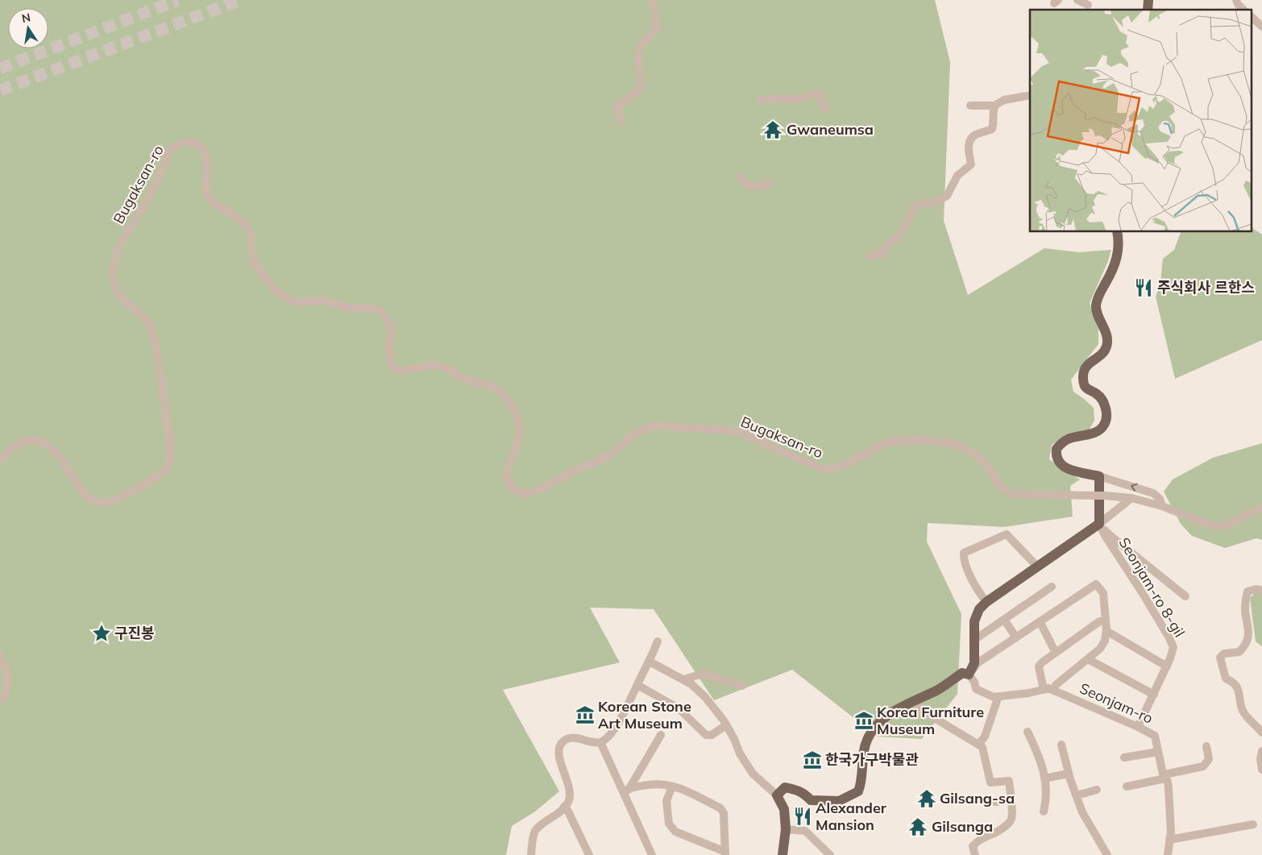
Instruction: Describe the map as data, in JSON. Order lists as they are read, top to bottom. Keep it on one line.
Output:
{"streets":{"street":["Bugaksan-ro","Seonjam-ro 8-gil","Seonjam-ro"]},"crossings":[["Seonjam-ro 8-gil","Seonjam-ro"]],"places":{"temple":["Gwaneumsa","Gilsang-sa","Gilsanga"],"restaurant":["주식회사 르한스","Alexander Mansion"],"place":["구진봉"],"museum":["Korean Stone Art Museum","Korea Furniture Museum","한국가구박물관"]},"north":"top"}
